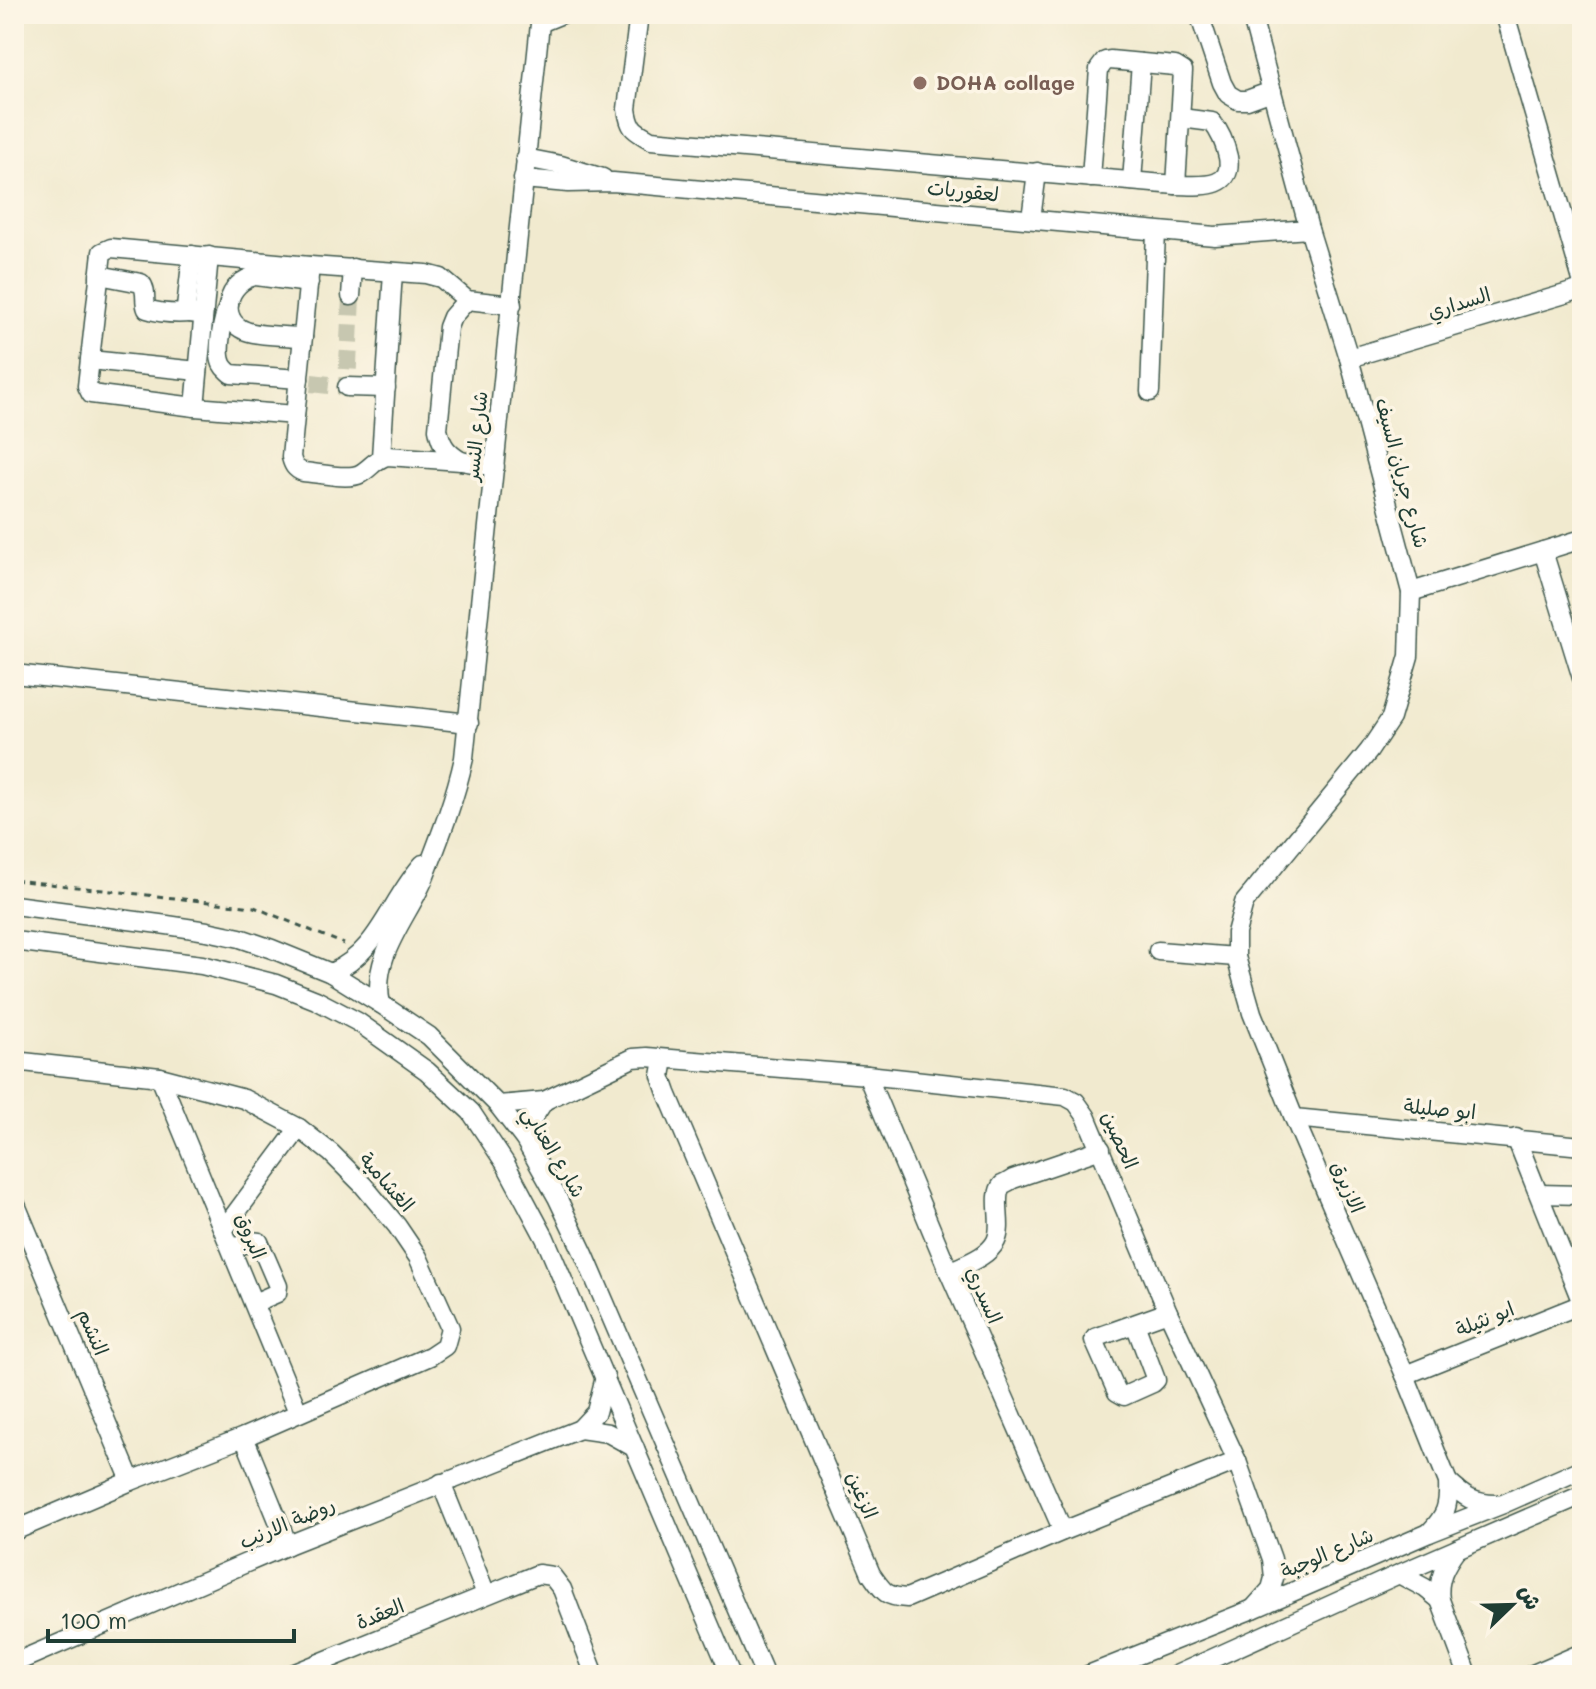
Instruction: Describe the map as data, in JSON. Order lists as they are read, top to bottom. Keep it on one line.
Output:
{"streets":{"street":["لعقوريات","السداري","شارع النسر","شارع جريان السيف","ابو صليلة","الحصين","شارع العنابي","الغشامية","الازيرق","البروق","السدري","ابو نثيلة","النشم","الزغين","روضة الارنب","شارع الوجبة","العقدة"]},"crossings":[["لعقوريات","شارع النسر"],["لعقوريات","شارع جريان السيف"],["السداري","شارع جريان السيف"],["شارع النسر","شارع العنابي"],["شارع جريان السيف","الازيرق"],["ابو صليلة","الازيرق"],["ابو صليلة","ابو نثيلة"],["الحصين","شارع العنابي"],["الحصين","السدري"],["الحصين","الزغين"],["الحصين","شارع الوجبة"],["الغشامية","البروق"],["الغشامية","النشم"],["الازيرق","ابو نثيلة"],["السدري","الزغين"]],"places":["DOHA collage"],"scale_bar":"100 m","north":"top right"}
